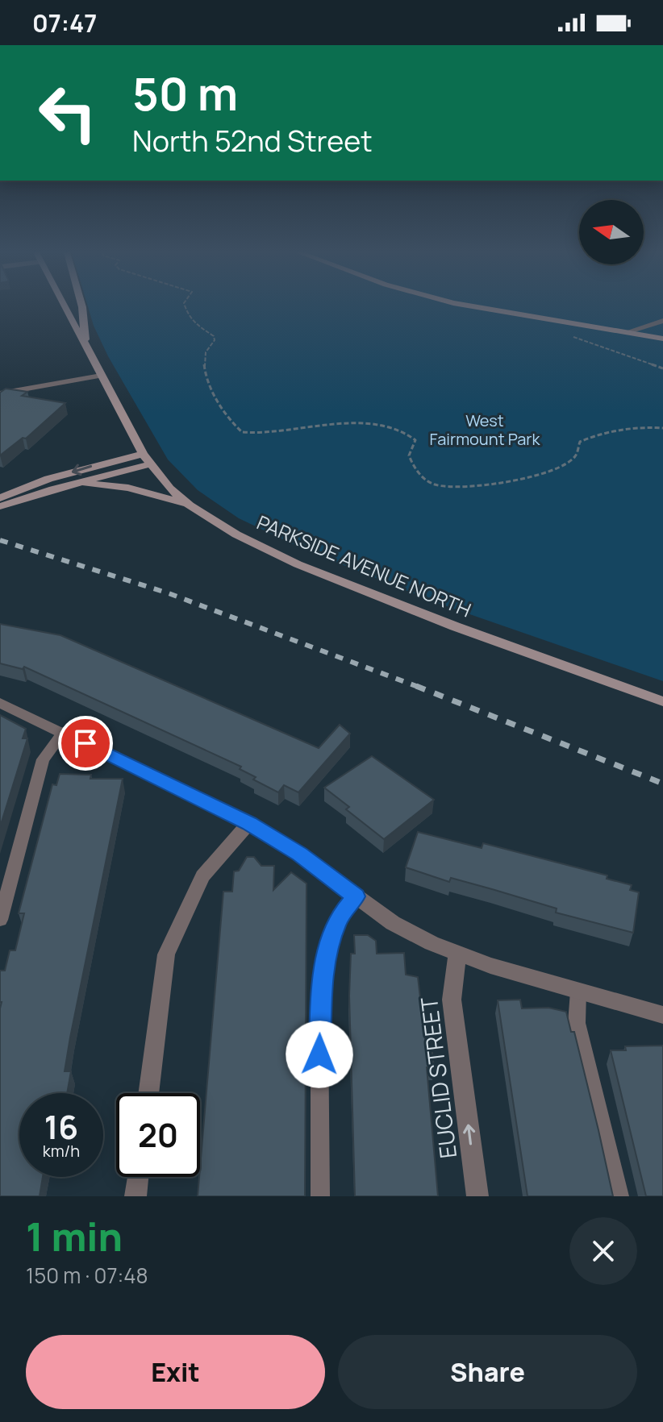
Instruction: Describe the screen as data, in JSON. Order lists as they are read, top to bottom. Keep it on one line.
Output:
{"streets":{"main road":["PARKSIDE AVENUE NORTH"],"street":["EUCLID STREET"]},"one_way":["EUCLID STREET"],"parks":["West Fairmount Park"],"north":"left","page":{"status":"07:47","turn":["50 m","North 52nd Street"],"speed":"16 km/h","limit":"20","heading":["1 min","150 m · 07:48"],"buttons":["Exit","Share"]}}
